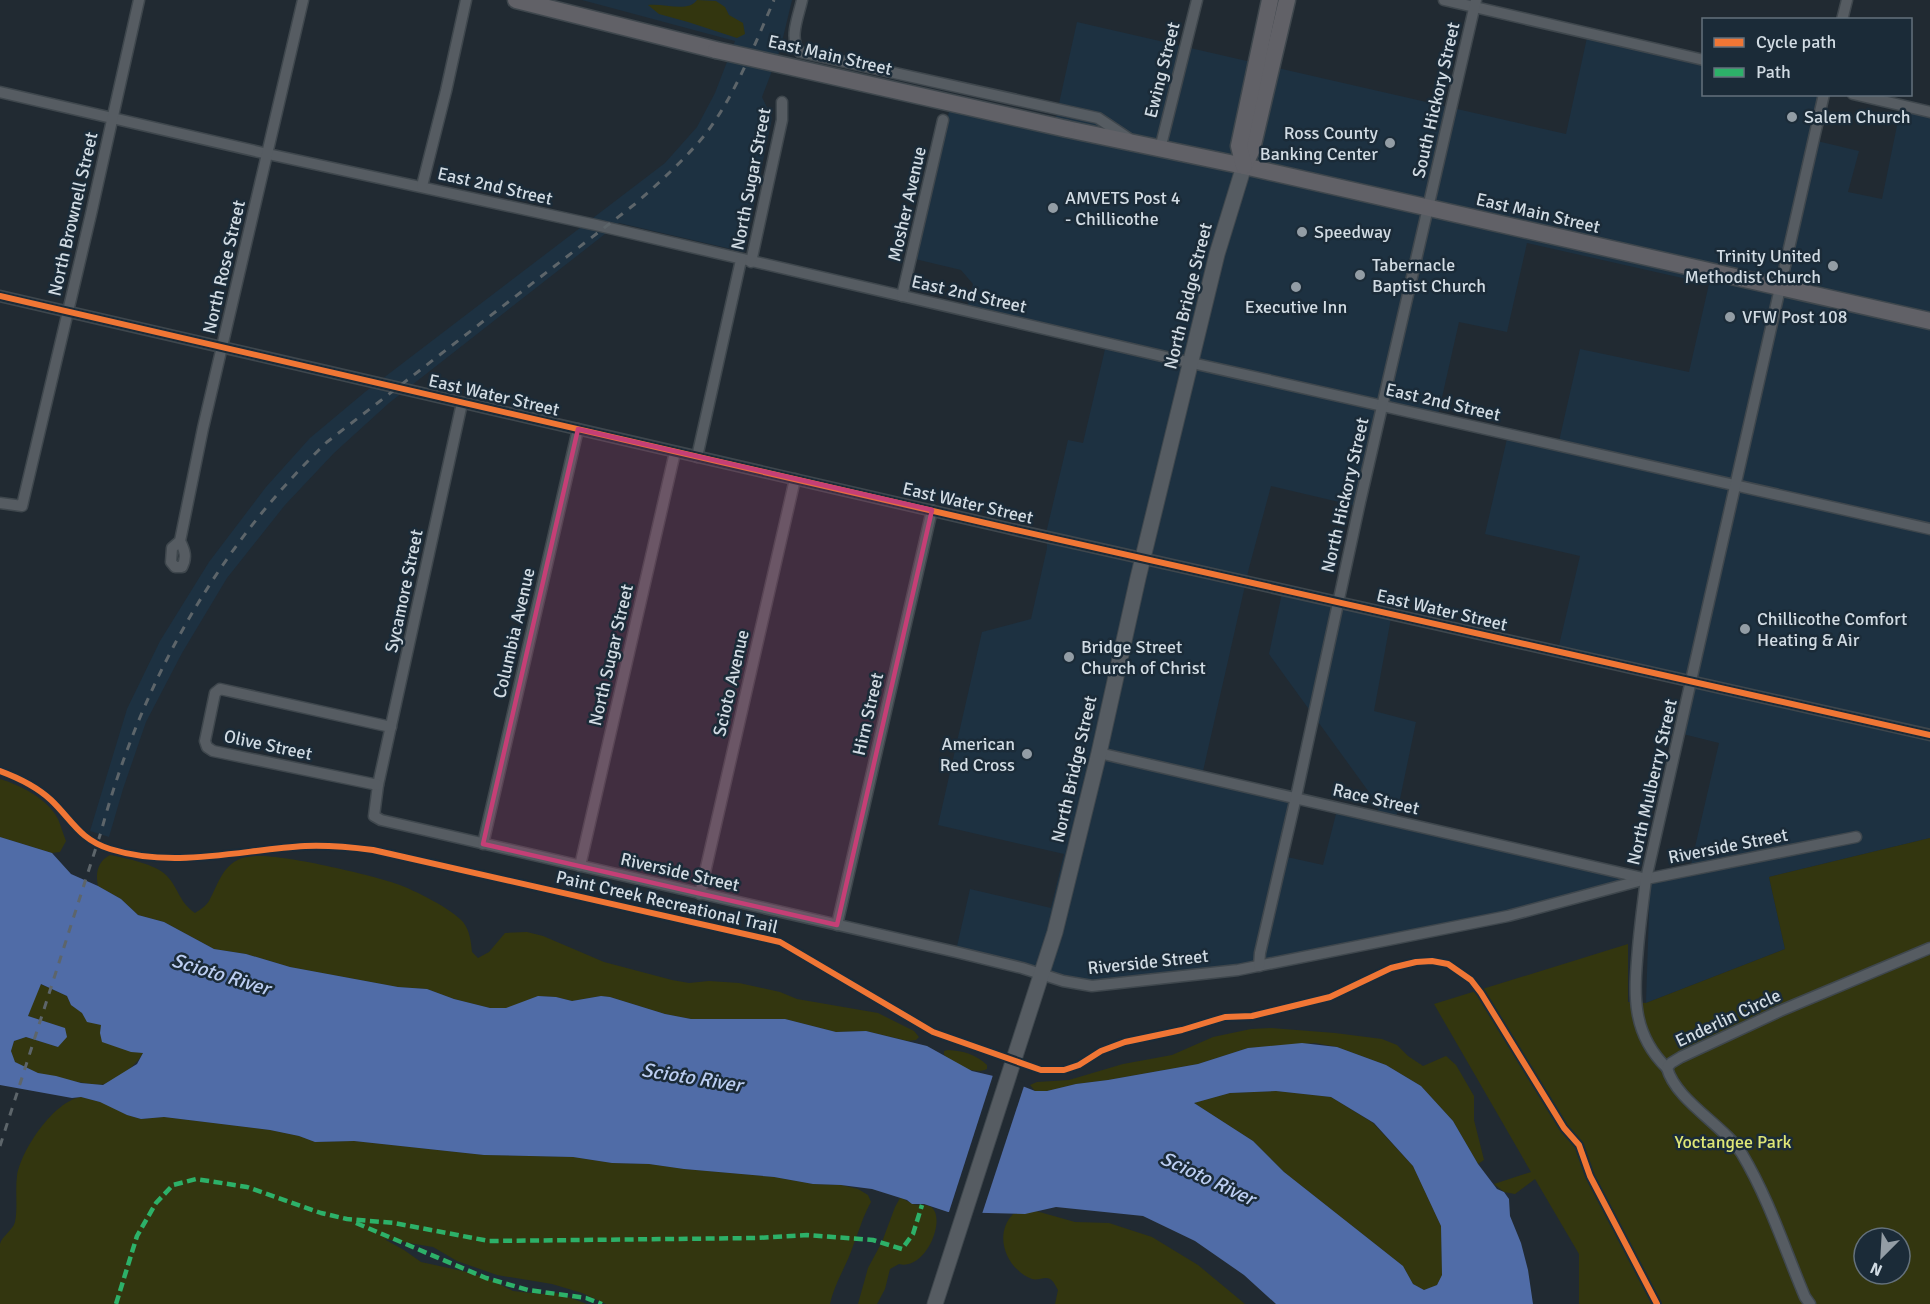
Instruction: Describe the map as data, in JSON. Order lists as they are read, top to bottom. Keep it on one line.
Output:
{"streets":{"main road":["East Main Street","North Bridge Street"],"street":["Ewing Street","South Hickory Street","North Sugar Street","East 2nd Street","Mosher Avenue","North Brownell Street","North Rose Street","East Water Street","North Hickory Street","Sycamore Street","Columbia Avenue","Scioto Avenue","Hirn Street","Olive Street","North Mulberry Street","Race Street","Riverside Street","Enderlin Circle"],"cycle path":["Paint Creek Recreational Trail"]},"crossings":[["East Main Street","Ewing Street"],["East Main Street","South Hickory Street"],["East Main Street","North Bridge Street"],["East Main Street","North Hickory Street"],["East Main Street","North Mulberry Street"],["South Hickory Street","North Hickory Street"],["North Sugar Street","East 2nd Street"],["North Sugar Street","East Water Street"],["North Sugar Street","Riverside Street"],["East 2nd Street","Mosher Avenue"],["East 2nd Street","North Brownell Street"],["East 2nd Street","North Rose Street"],["East 2nd Street","North Bridge Street"],["East 2nd Street","North Hickory Street"],["East 2nd Street","North Mulberry Street"],["North Brownell Street","East Water Street"],["North Rose Street","East Water Street"],["North Bridge Street","East Water Street"],["North Bridge Street","Race Street"],["North Bridge Street","Riverside Street"],["East Water Street","North Hickory Street"],["East Water Street","Sycamore Street"],["East Water Street","Columbia Avenue"],["East Water Street","Scioto Avenue"],["East Water Street","Hirn Street"],["East Water Street","North Mulberry Street"],["North Hickory Street","Race Street"],["North Hickory Street","Riverside Street"],["Sycamore Street","Olive Street"],["Sycamore Street","Riverside Street"],["Columbia Avenue","Riverside Street"],["Scioto Avenue","Riverside Street"],["Hirn Street","Riverside Street"],["Olive Street","Riverside Street"],["North Mulberry Street","Race Street"],["North Mulberry Street","Riverside Street"],["North Mulberry Street","Enderlin Circle"],["Race Street","Riverside Street"]],"water":["Scioto River"],"parks":["Yoctangee Park"],"places":["Salem Church","Ross County Banking Center","AMVETS Post 4 - Chillicothe","Speedway","Trinity United Methodist Church","Tabernacle Baptist Church","Executive Inn","VFW Post 108","Chillicothe Comfort Heating & Air","Bridge Street Church of Christ","American Red Cross"],"legend":["Cycle path","Path"],"north":"bottom left"}
